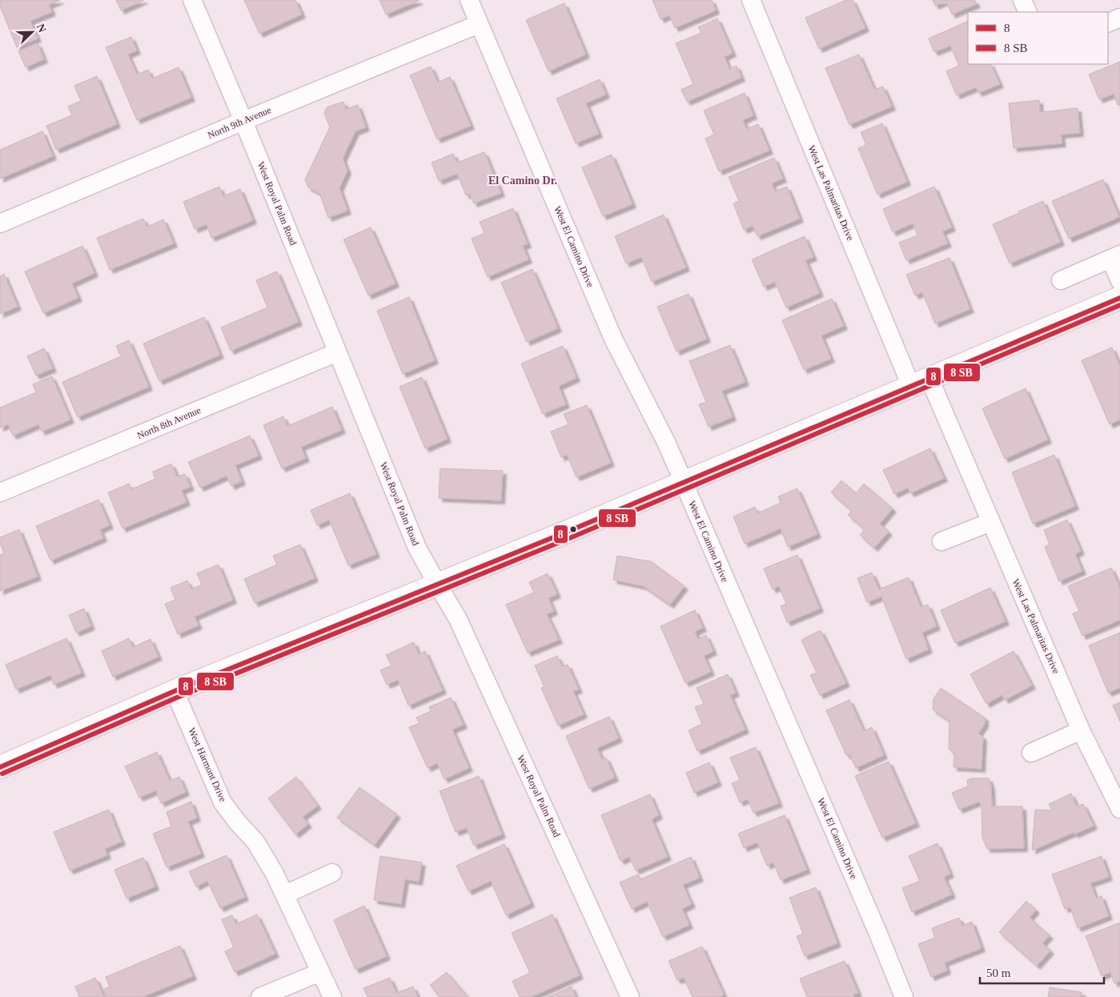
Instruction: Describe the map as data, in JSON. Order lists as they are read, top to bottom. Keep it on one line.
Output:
{"streets":{"street":["North 9th Avenue","West Las Palmaritas Drive","West Royal Palm Road","West El Camino Drive","North 8th Avenue","West Harmont Drive"]},"crossings":[["North 9th Avenue","West Royal Palm Road"],["North 9th Avenue","West El Camino Drive"],["West Royal Palm Road","North 8th Avenue"]],"districts":["El Camino Dr."],"lines":["transit line 8"],"legend":["8","8 SB"],"scale_bar":"50 m","north":"top right"}
